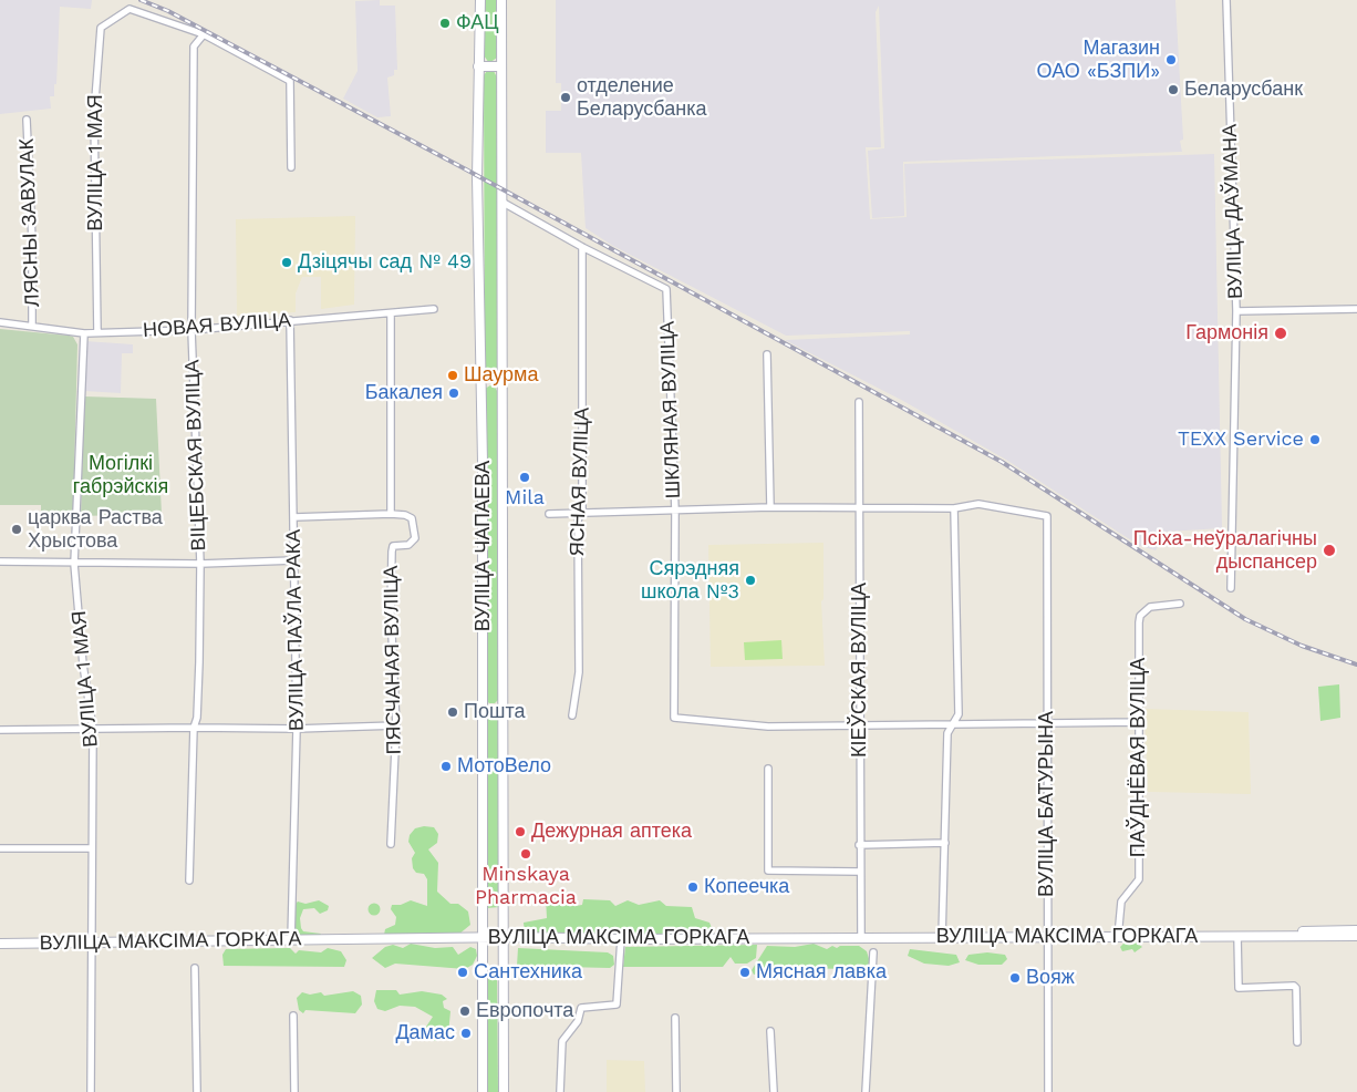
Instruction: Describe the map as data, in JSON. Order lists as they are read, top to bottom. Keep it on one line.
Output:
{"streets":{"main road":["ВУЛІЦА ЧАПАЕВА","ВУЛІЦА МАКСІМА ГОРКАГА"],"street":["ВУЛІЦА 1 МАЯ","ВУЛІЦА ДАЎМАНА","ЛЯСНЫ ЗАВУЛАК","НОВАЯ ВУЛІЦА","ШКЛЯНАЯ ВУЛІЦА","ВІЦЕБСКАЯ ВУЛІЦА","ЯСНАЯ ВУЛІЦА","ВУЛІЦА ПАЎЛА РАКА","ПЯСЧАНАЯ ВУЛІЦА","КІЕЎСКАЯ ВУЛІЦА","ПАЎДНЁВАЯ ВУЛІЦА","ВУЛІЦА БАТУРЫНА"]},"crossings":[["ВУЛІЦА 1 МАЯ","НОВАЯ ВУЛІЦА"],["ВУЛІЦА 1 МАЯ","ВІЦЕБСКАЯ ВУЛІЦА"],["ВУЛІЦА 1 МАЯ","ВУЛІЦА МАКСІМА ГОРКАГА"],["ЛЯСНЫ ЗАВУЛАК","НОВАЯ ВУЛІЦА"],["НОВАЯ ВУЛІЦА","ВІЦЕБСКАЯ ВУЛІЦА"],["НОВАЯ ВУЛІЦА","ВУЛІЦА ПАЎЛА РАКА"],["ШКЛЯНАЯ ВУЛІЦА","ЯСНАЯ ВУЛІЦА"],["ШКЛЯНАЯ ВУЛІЦА","ВУЛІЦА ЧАПАЕВА"],["ШКЛЯНАЯ ВУЛІЦА","КІЕЎСКАЯ ВУЛІЦА"],["ВУЛІЦА ЧАПАЕВА","ВУЛІЦА МАКСІМА ГОРКАГА"],["ВУЛІЦА ПАЎЛА РАКА","ВУЛІЦА МАКСІМА ГОРКАГА"],["КІЕЎСКАЯ ВУЛІЦА","ВУЛІЦА МАКСІМА ГОРКАГА"],["ПАЎДНЁВАЯ ВУЛІЦА","ВУЛІЦА МАКСІМА ГОРКАГА"],["ВУЛІЦА БАТУРЫНА","ВУЛІЦА МАКСІМА ГОРКАГА"]],"parks":["Могілкі габрэйскія"],"places":["ФАЦ","Магазин ОАО «БЗПИ»","Беларусбанк","отделение Беларусбанка","Дзіцячы сад № 49","Гармонія","Шаурма","Бакалея","TEXX Service","Mila","царква Раства Хрыстова","Псіха-неўралагічны дыспансер","Сярэдняя школа №3","Пошта","МотоВело","Дежурная аптека","Minskaya Pharmacia","Копеечка","Сантехника","Мясная лавка","Вояж","Европочта","Дамас"]}
